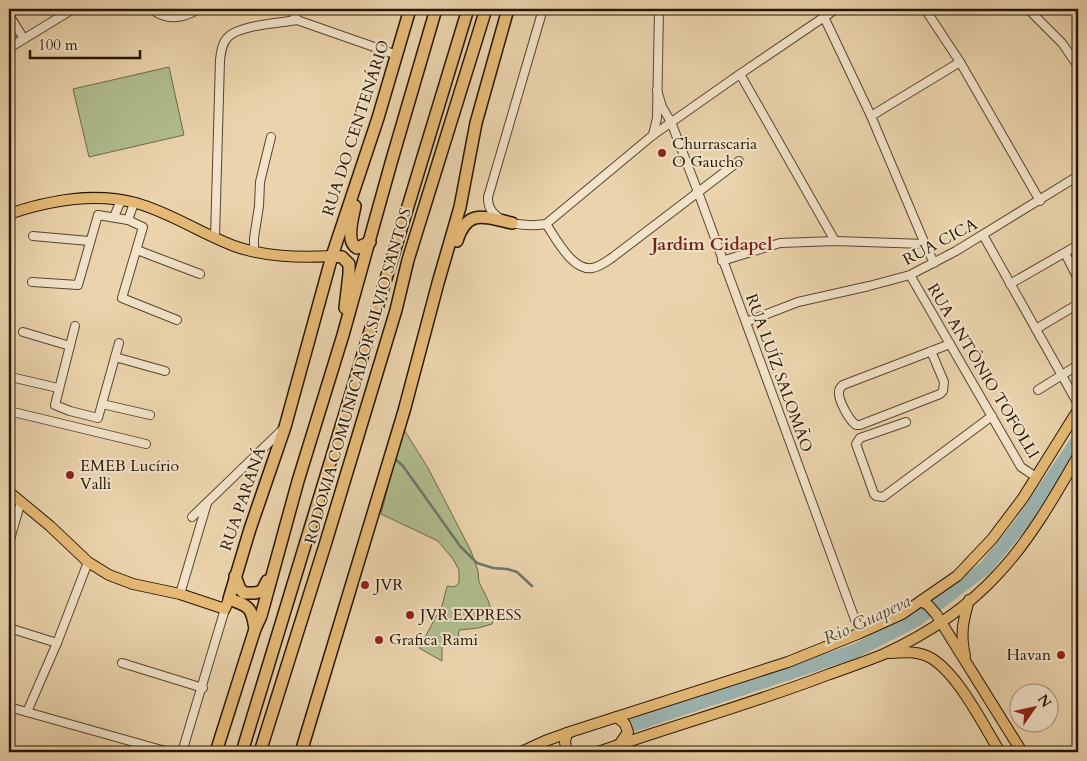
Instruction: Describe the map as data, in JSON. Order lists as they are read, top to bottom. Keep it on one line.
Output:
{"streets":{"highway":["RUA DO CENTENÁRIO","RODOVIA COMUNICADOR SILVIO SANTOS","RUA PARANÁ"],"street":["RUA CICA","RUA ANTÔNIO TOFOLLI","RUA LUÍZ SALOMÃO"]},"crossings":[["RUA DO CENTENÁRIO","RUA PARANÁ"],["RUA CICA","RUA ANTÔNIO TOFOLLI"],["RUA CICA","RUA LUÍZ SALOMÃO"]],"districts":["Jardim Cidapel"],"water":["Rio Guapeva"],"places":["Churrascaria O Gaucho","EMEB Lucírio Valli","JVR","JVR EXPRESS","Grafica Rami","Havan"],"scale_bar":"100 m","north":"top right"}
